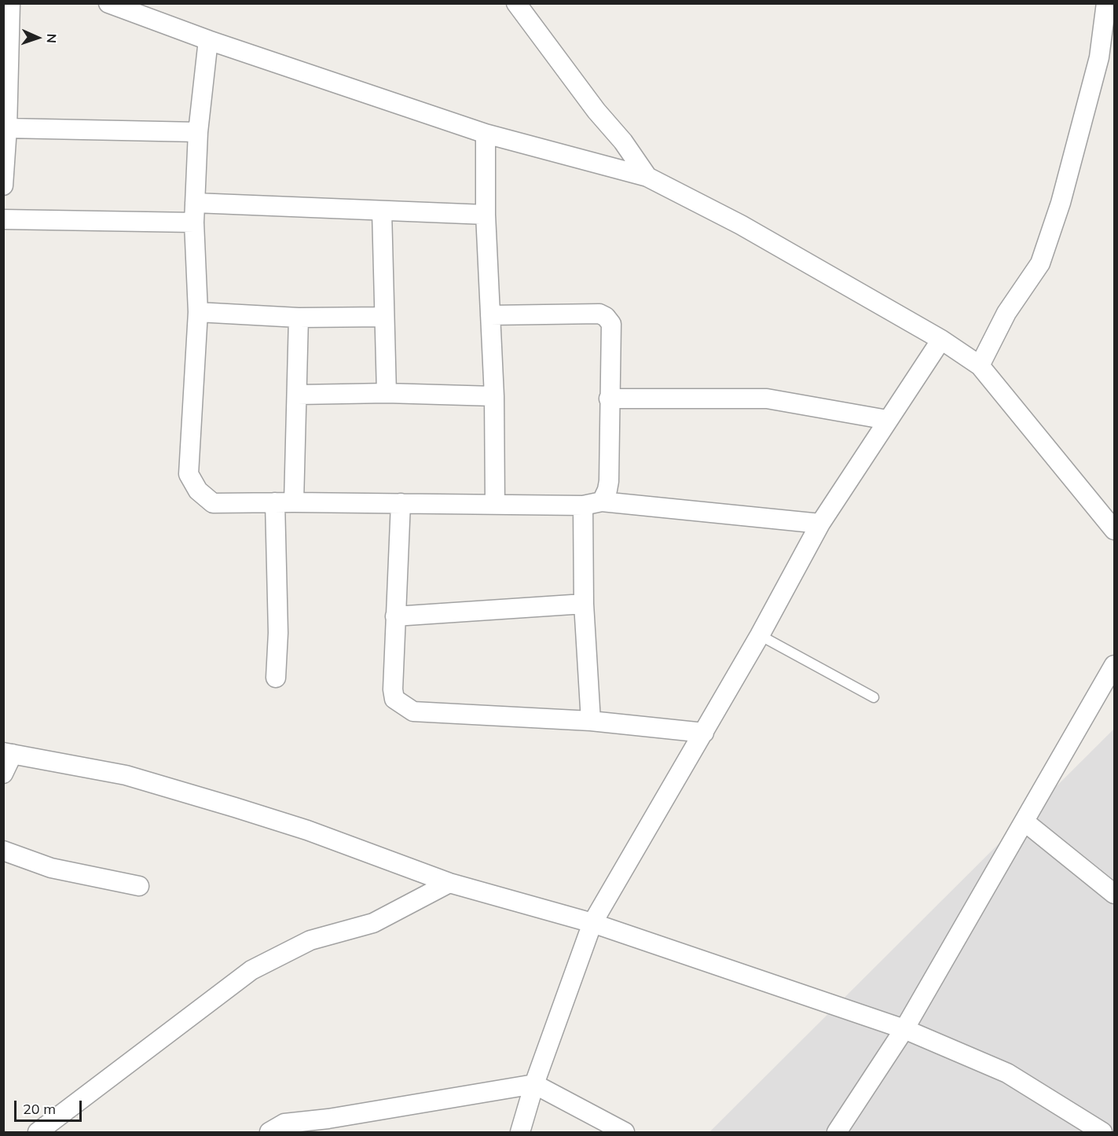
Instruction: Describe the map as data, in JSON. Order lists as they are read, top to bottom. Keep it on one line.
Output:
{"scale_bar":"20 m","north":"right"}
